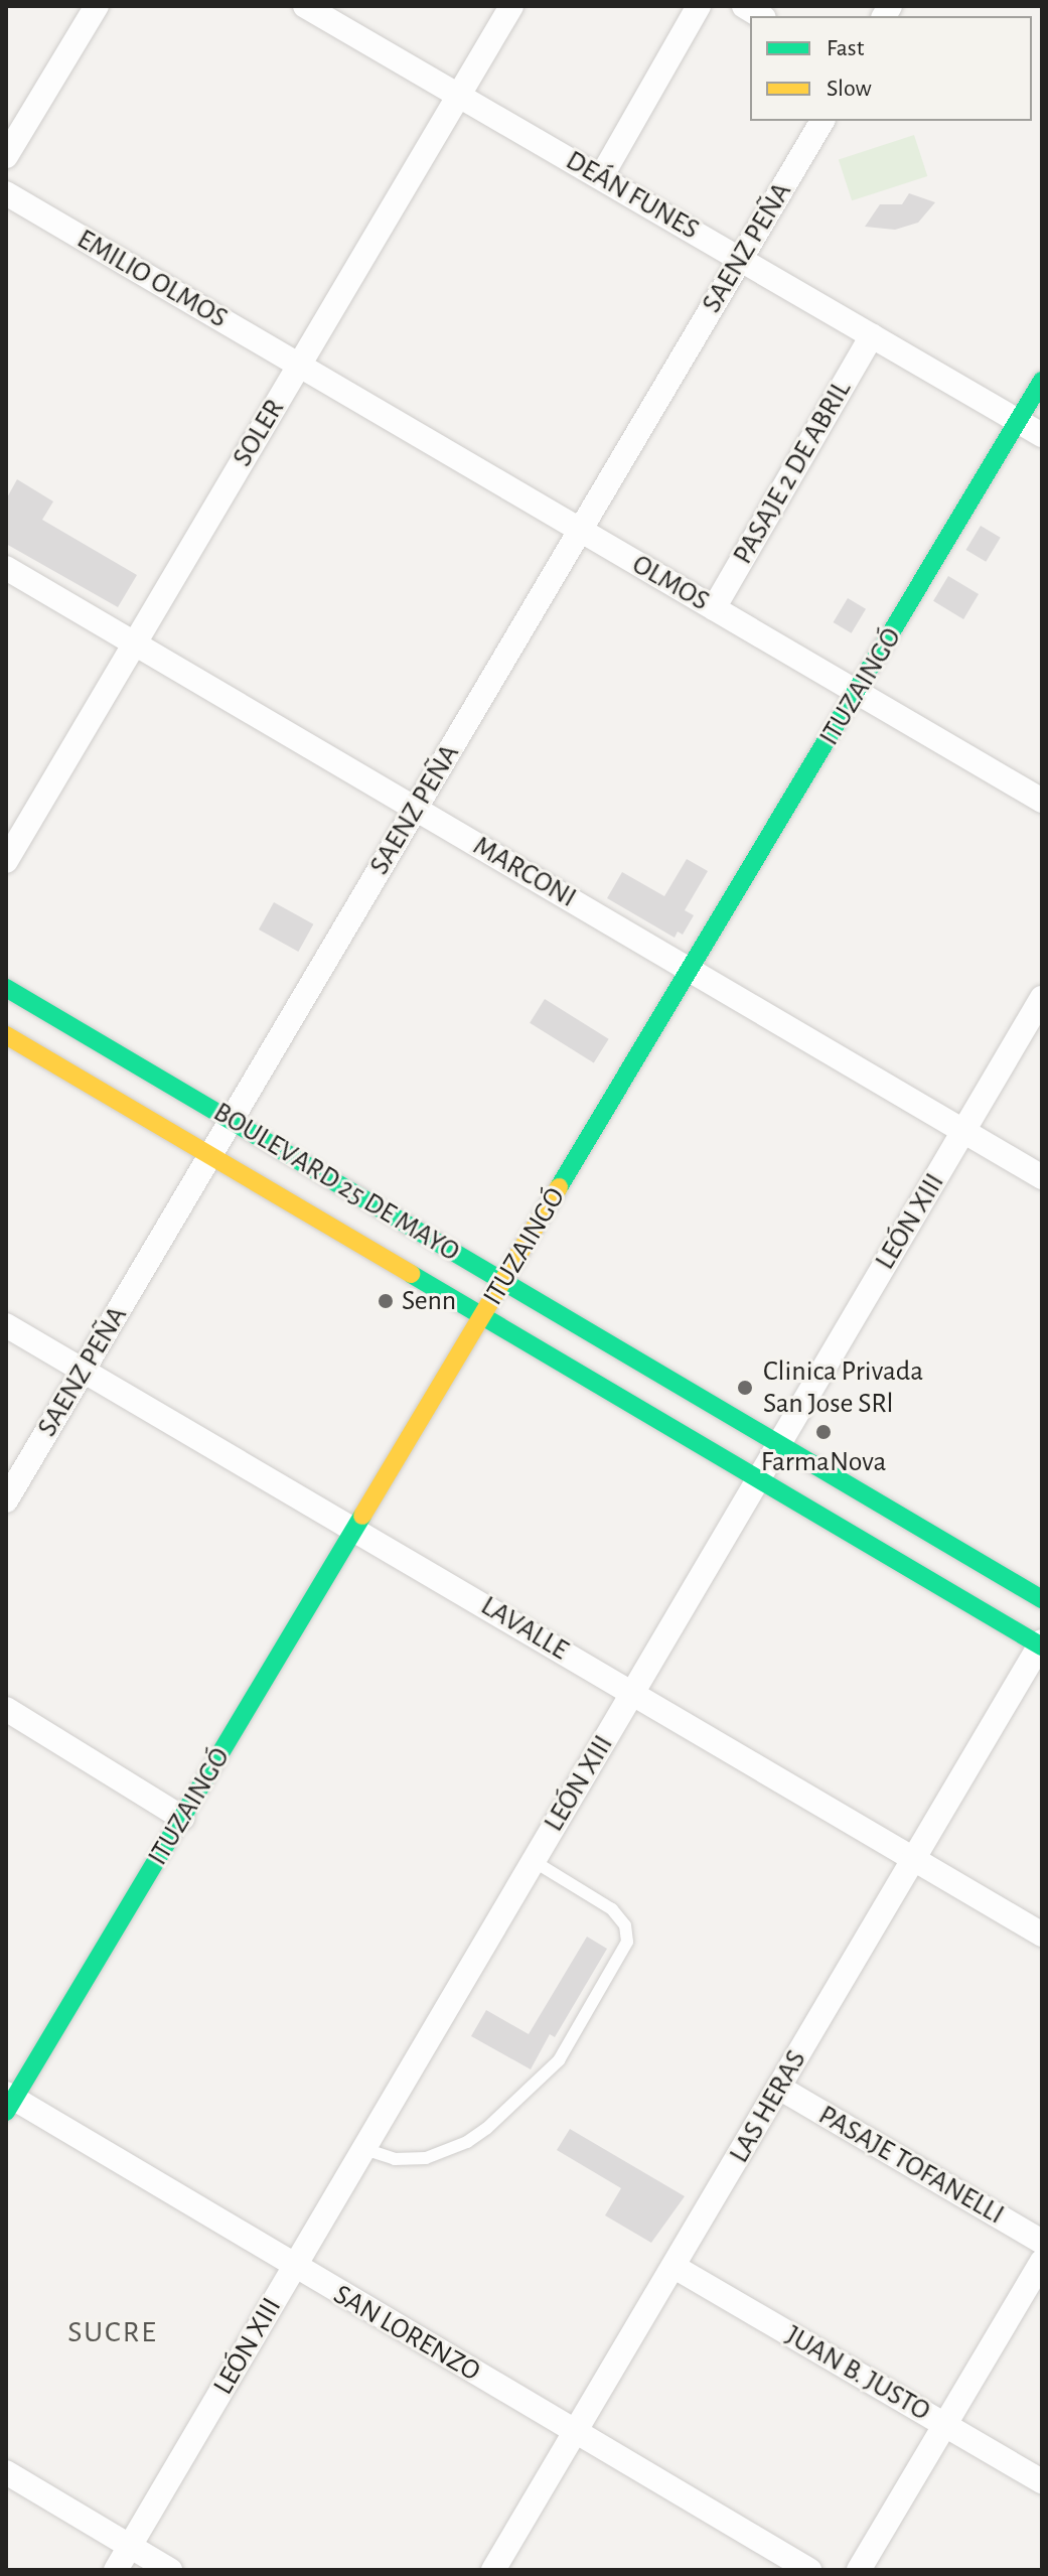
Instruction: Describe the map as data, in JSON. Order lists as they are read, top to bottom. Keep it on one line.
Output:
{"streets":{"street":["DEÁN FUNES","SAENZ PEÑA","EMILIO OLMOS","SOLER","PASAJE 2 DE ABRIL","OLMOS","ITUZAINGÓ","MARCONI","BOULEVARD 25 DE MAYO","LEÓN XIII","LAVALLE","LAS HERAS","PASAJE TOFANELLI","SAN LORENZO","JUAN B. JUSTO"]},"crossings":[["DEÁN FUNES","SAENZ PEÑA"],["DEÁN FUNES","SOLER"],["DEÁN FUNES","PASAJE 2 DE ABRIL"],["DEÁN FUNES","ITUZAINGÓ"],["SAENZ PEÑA","OLMOS"],["SAENZ PEÑA","MARCONI"],["SAENZ PEÑA","BOULEVARD 25 DE MAYO"],["SAENZ PEÑA","LAVALLE"],["EMILIO OLMOS","SOLER"],["EMILIO OLMOS","OLMOS"],["SOLER","OLMOS"],["SOLER","MARCONI"],["PASAJE 2 DE ABRIL","OLMOS"],["OLMOS","ITUZAINGÓ"],["ITUZAINGÓ","MARCONI"],["ITUZAINGÓ","BOULEVARD 25 DE MAYO"],["ITUZAINGÓ","LAVALLE"],["ITUZAINGÓ","SAN LORENZO"],["MARCONI","LEÓN XIII"],["BOULEVARD 25 DE MAYO","LEÓN XIII"],["BOULEVARD 25 DE MAYO","LAS HERAS"],["LEÓN XIII","LAVALLE"],["LEÓN XIII","SAN LORENZO"],["LAVALLE","LAS HERAS"],["LAS HERAS","PASAJE TOFANELLI"],["LAS HERAS","SAN LORENZO"],["LAS HERAS","JUAN B. JUSTO"]],"districts":["SUCRE"],"places":["Senn","Clinica Privada San Jose SRl","FarmaNova"],"legend":["Fast","Slow"]}
